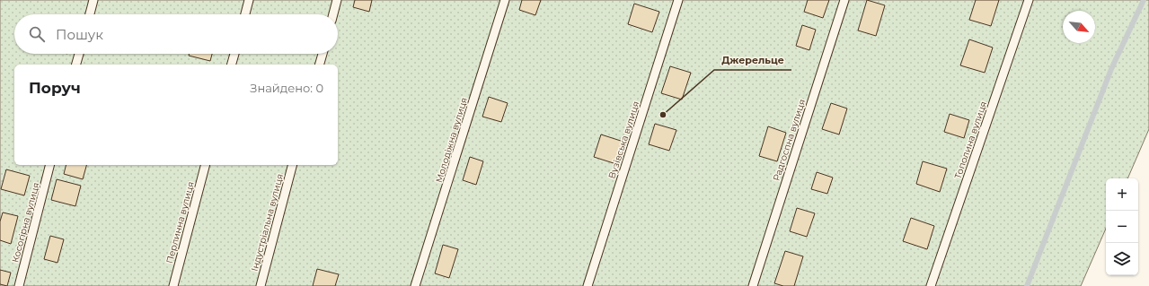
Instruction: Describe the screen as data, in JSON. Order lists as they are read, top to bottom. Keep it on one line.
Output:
{"streets":{"lane":["Молодіжна вулиця","Вузівська вулиця","Радгоспна вулиця","Тополина вулиця","Косогірна вулиця","Перлинна вулиця","Індустріальна вулиця"]},"places":["Джерельце"],"north":"bottom right","page":{"search":"Пошук","heading":["Поруч","Знайдено: 0"],"map_buttons":["+","−"]}}
